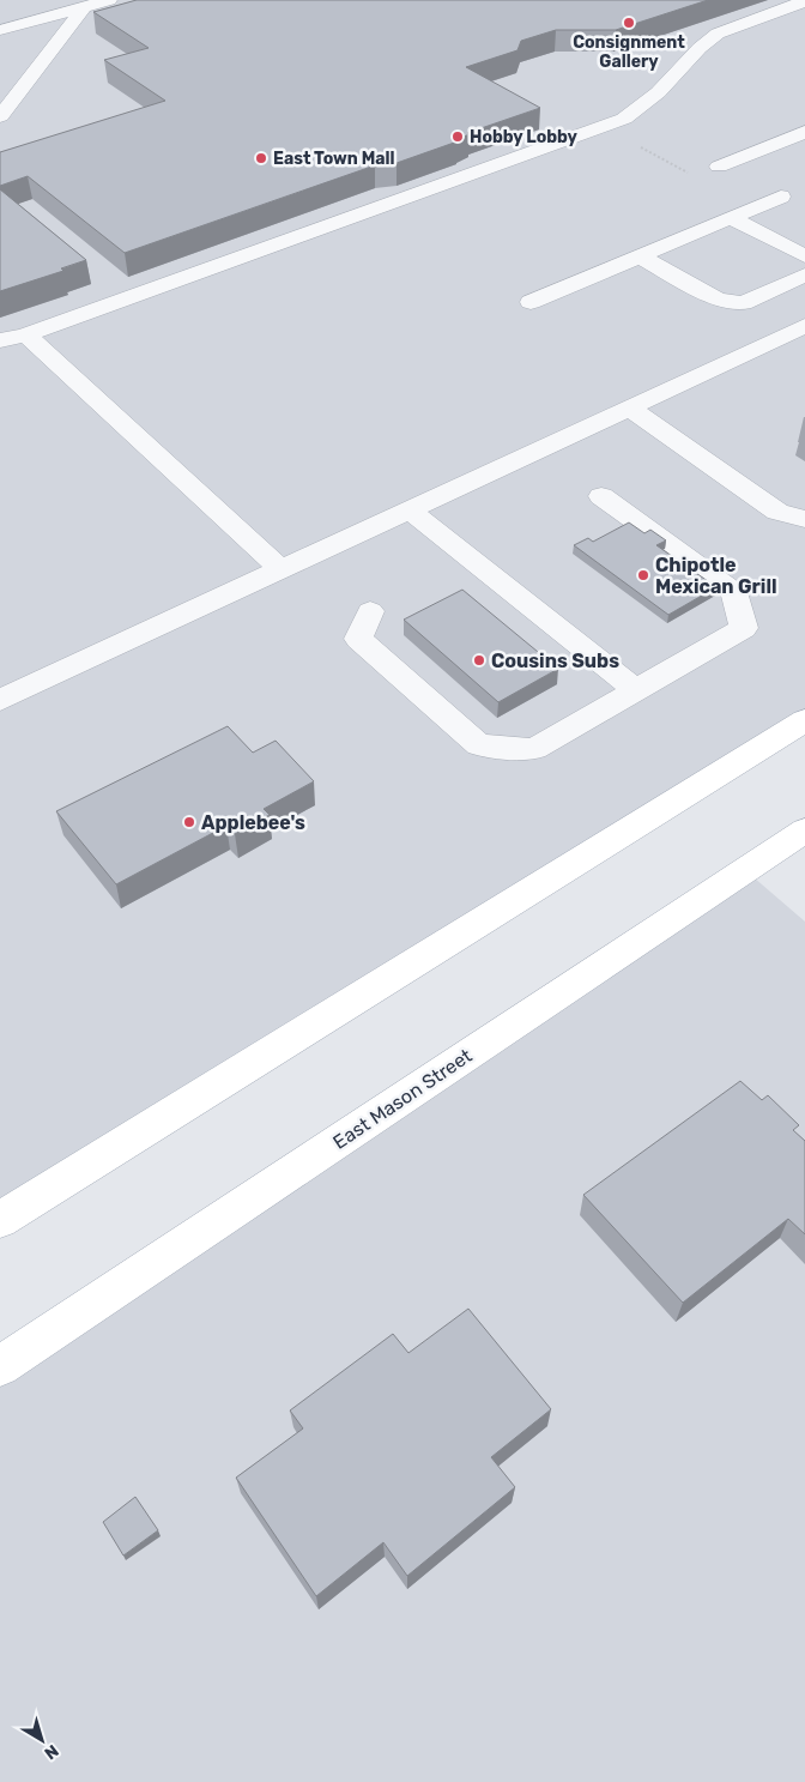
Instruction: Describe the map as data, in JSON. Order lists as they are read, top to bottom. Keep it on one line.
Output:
{"streets":{"main road":["East Mason Street"]},"places":["Consignment Gallery","Hobby Lobby","East Town Mall","Chipotle Mexican Grill","Cousins Subs","Applebee's"],"north":"bottom right"}
